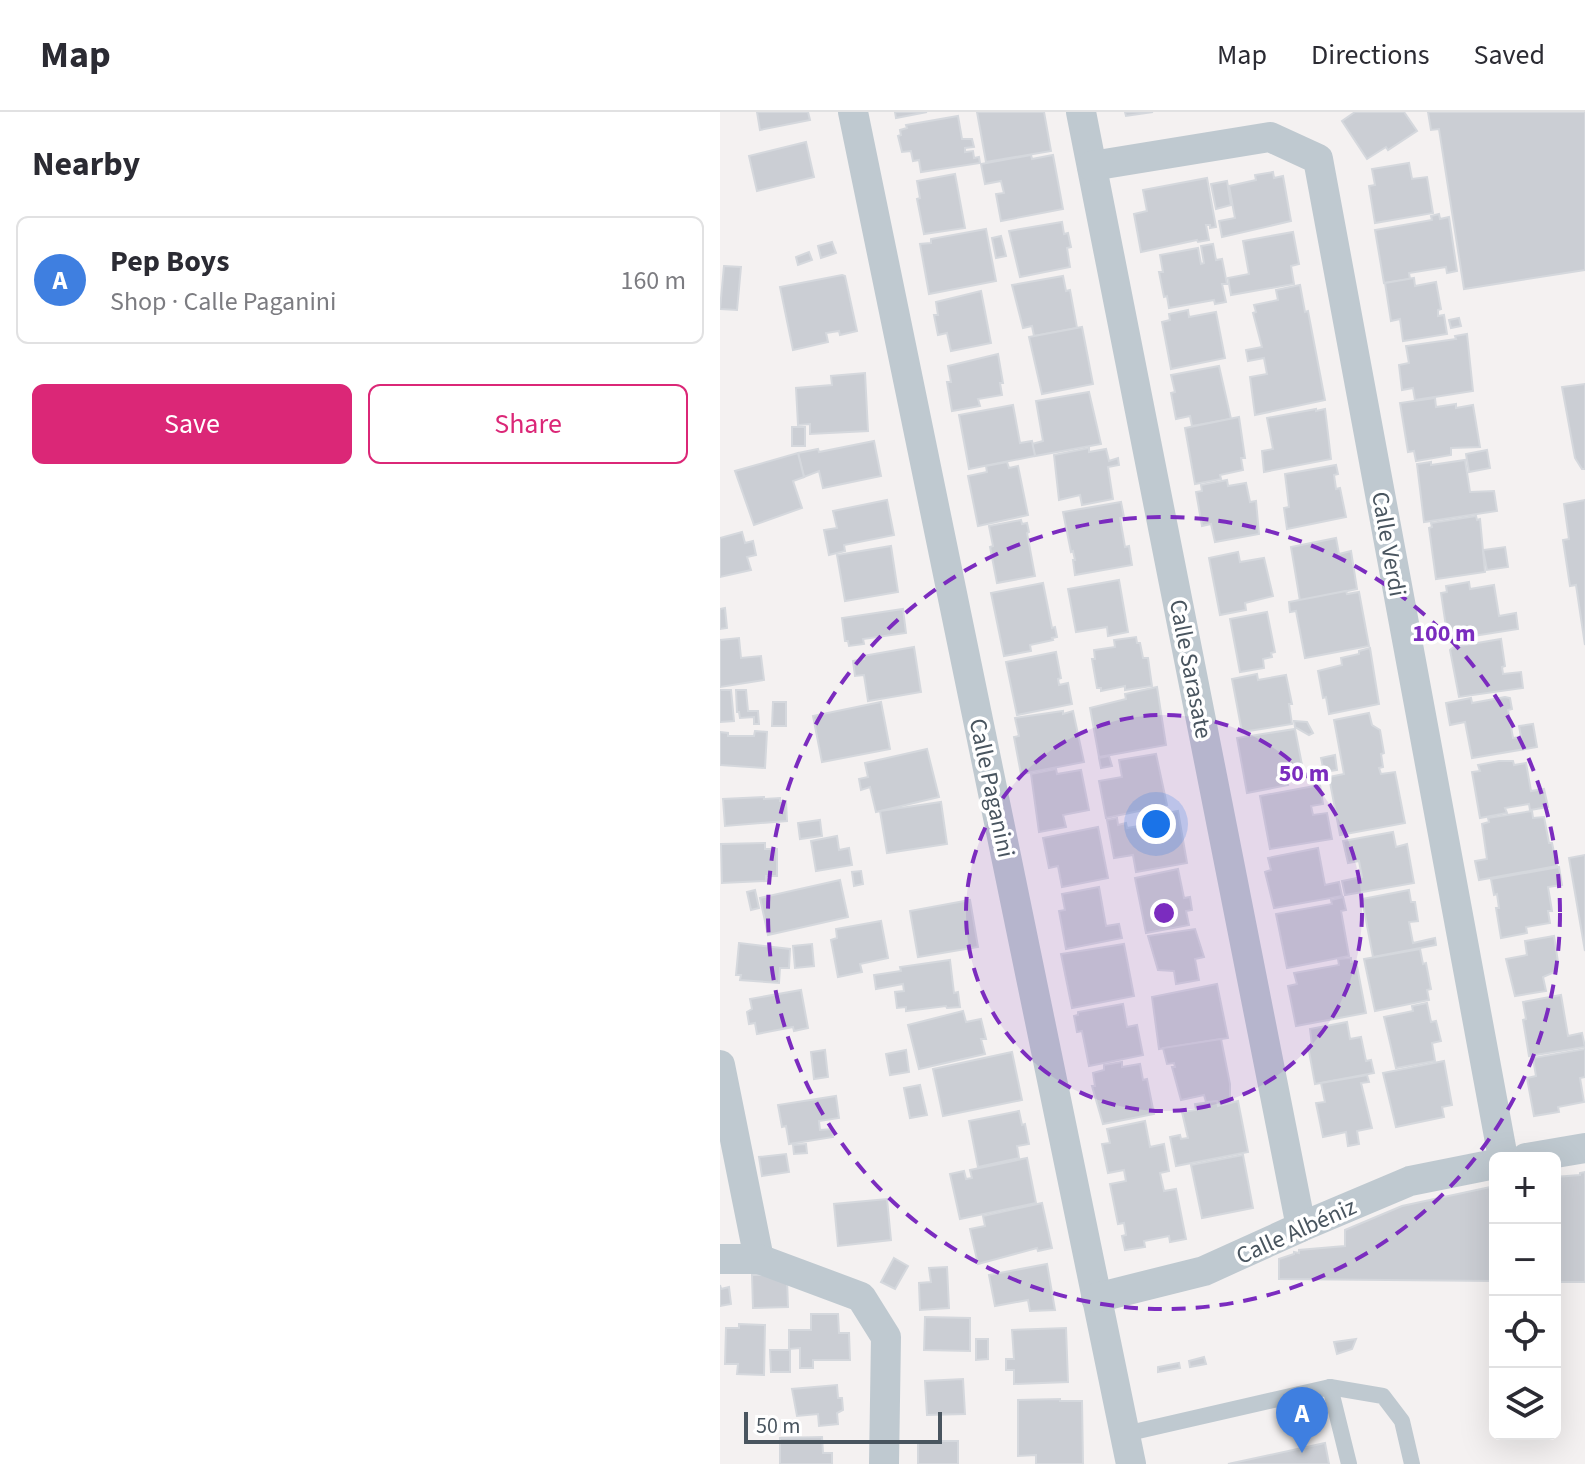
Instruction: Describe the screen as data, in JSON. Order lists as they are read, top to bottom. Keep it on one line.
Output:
{"streets":{"street":["Calle Verdi","Calle Sarasate","Calle Paganini","Calle Albéniz"]},"crossings":[["Calle Verdi","Calle Sarasate"],["Calle Sarasate","Calle Albéniz"],["Calle Paganini","Calle Albéniz"]],"scale_bar":"50 m","page":{"header":"Map","nav":["Map","Directions","Saved"],"heading":"Nearby","list":[{"mark":"A","name":"Pep Boys","note":"Shop · Calle Paganini","value":"160 m"}],"buttons":["Save","Share"],"map_buttons":["+","−"],"pins":"A","scale":"50 m"},"rings":["100 m","50 m"]}
